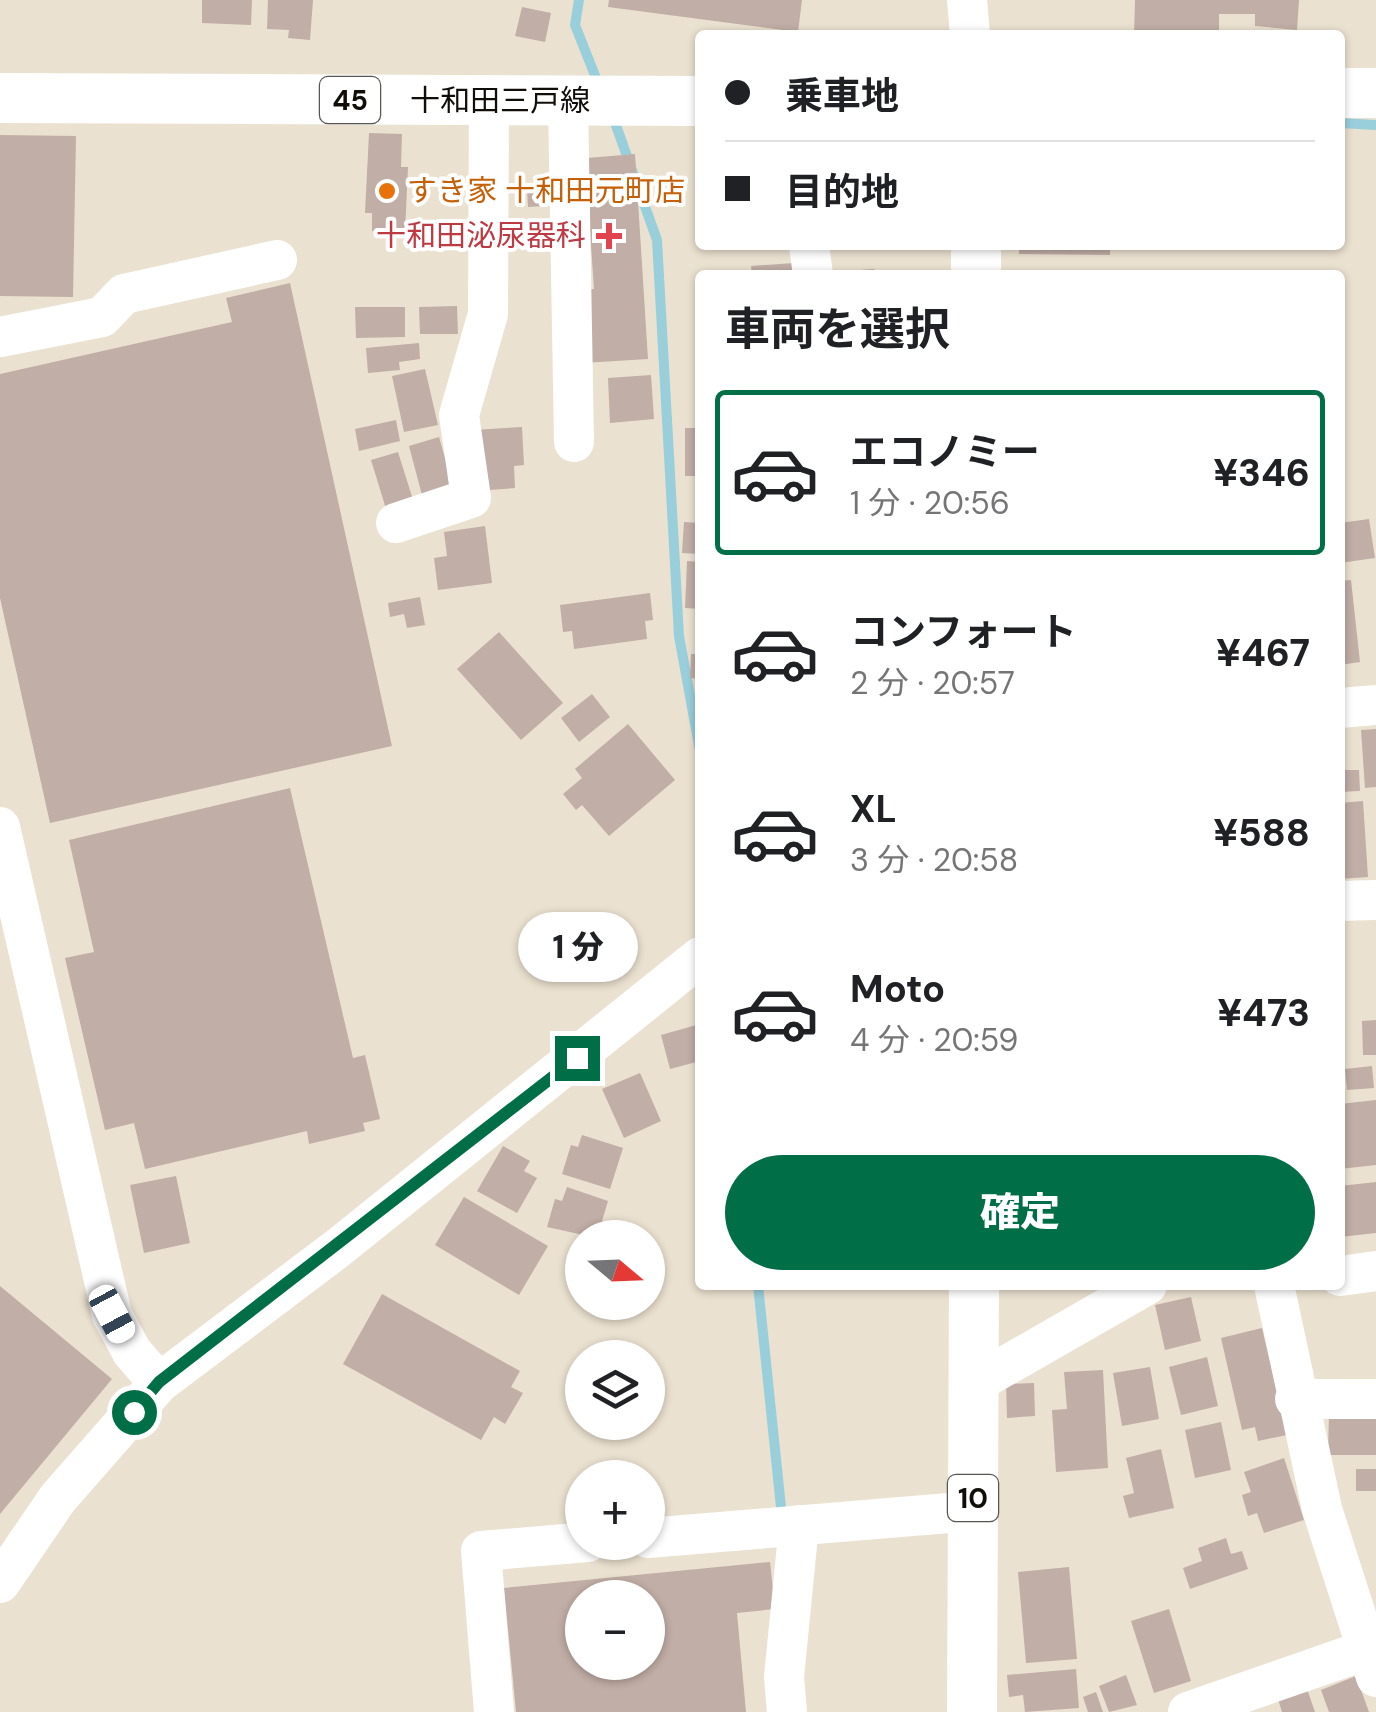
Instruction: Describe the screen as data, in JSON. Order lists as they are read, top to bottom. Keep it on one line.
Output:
{"streets":{"main road":["45","十和田三戸線","10"]},"places":{"other":["すき家 十和田元町店"],"health":["十和田泌尿器科"]},"north":"right","page":{"banner":["乗車地","目的地"],"heading":"車両を選択","list":[{"name":"エコノミー","note":"1 分 · 20:56","value":"¥346"},{"name":"コンフォート","note":"2 分 · 20:57","value":"¥467"},{"name":"XL","note":"3 分 · 20:58","value":"¥588"},{"name":"Moto","note":"4 分 · 20:59","value":"¥473"}],"bubble":"1 分","buttons":"確定","map_buttons":["+","−"]}}
